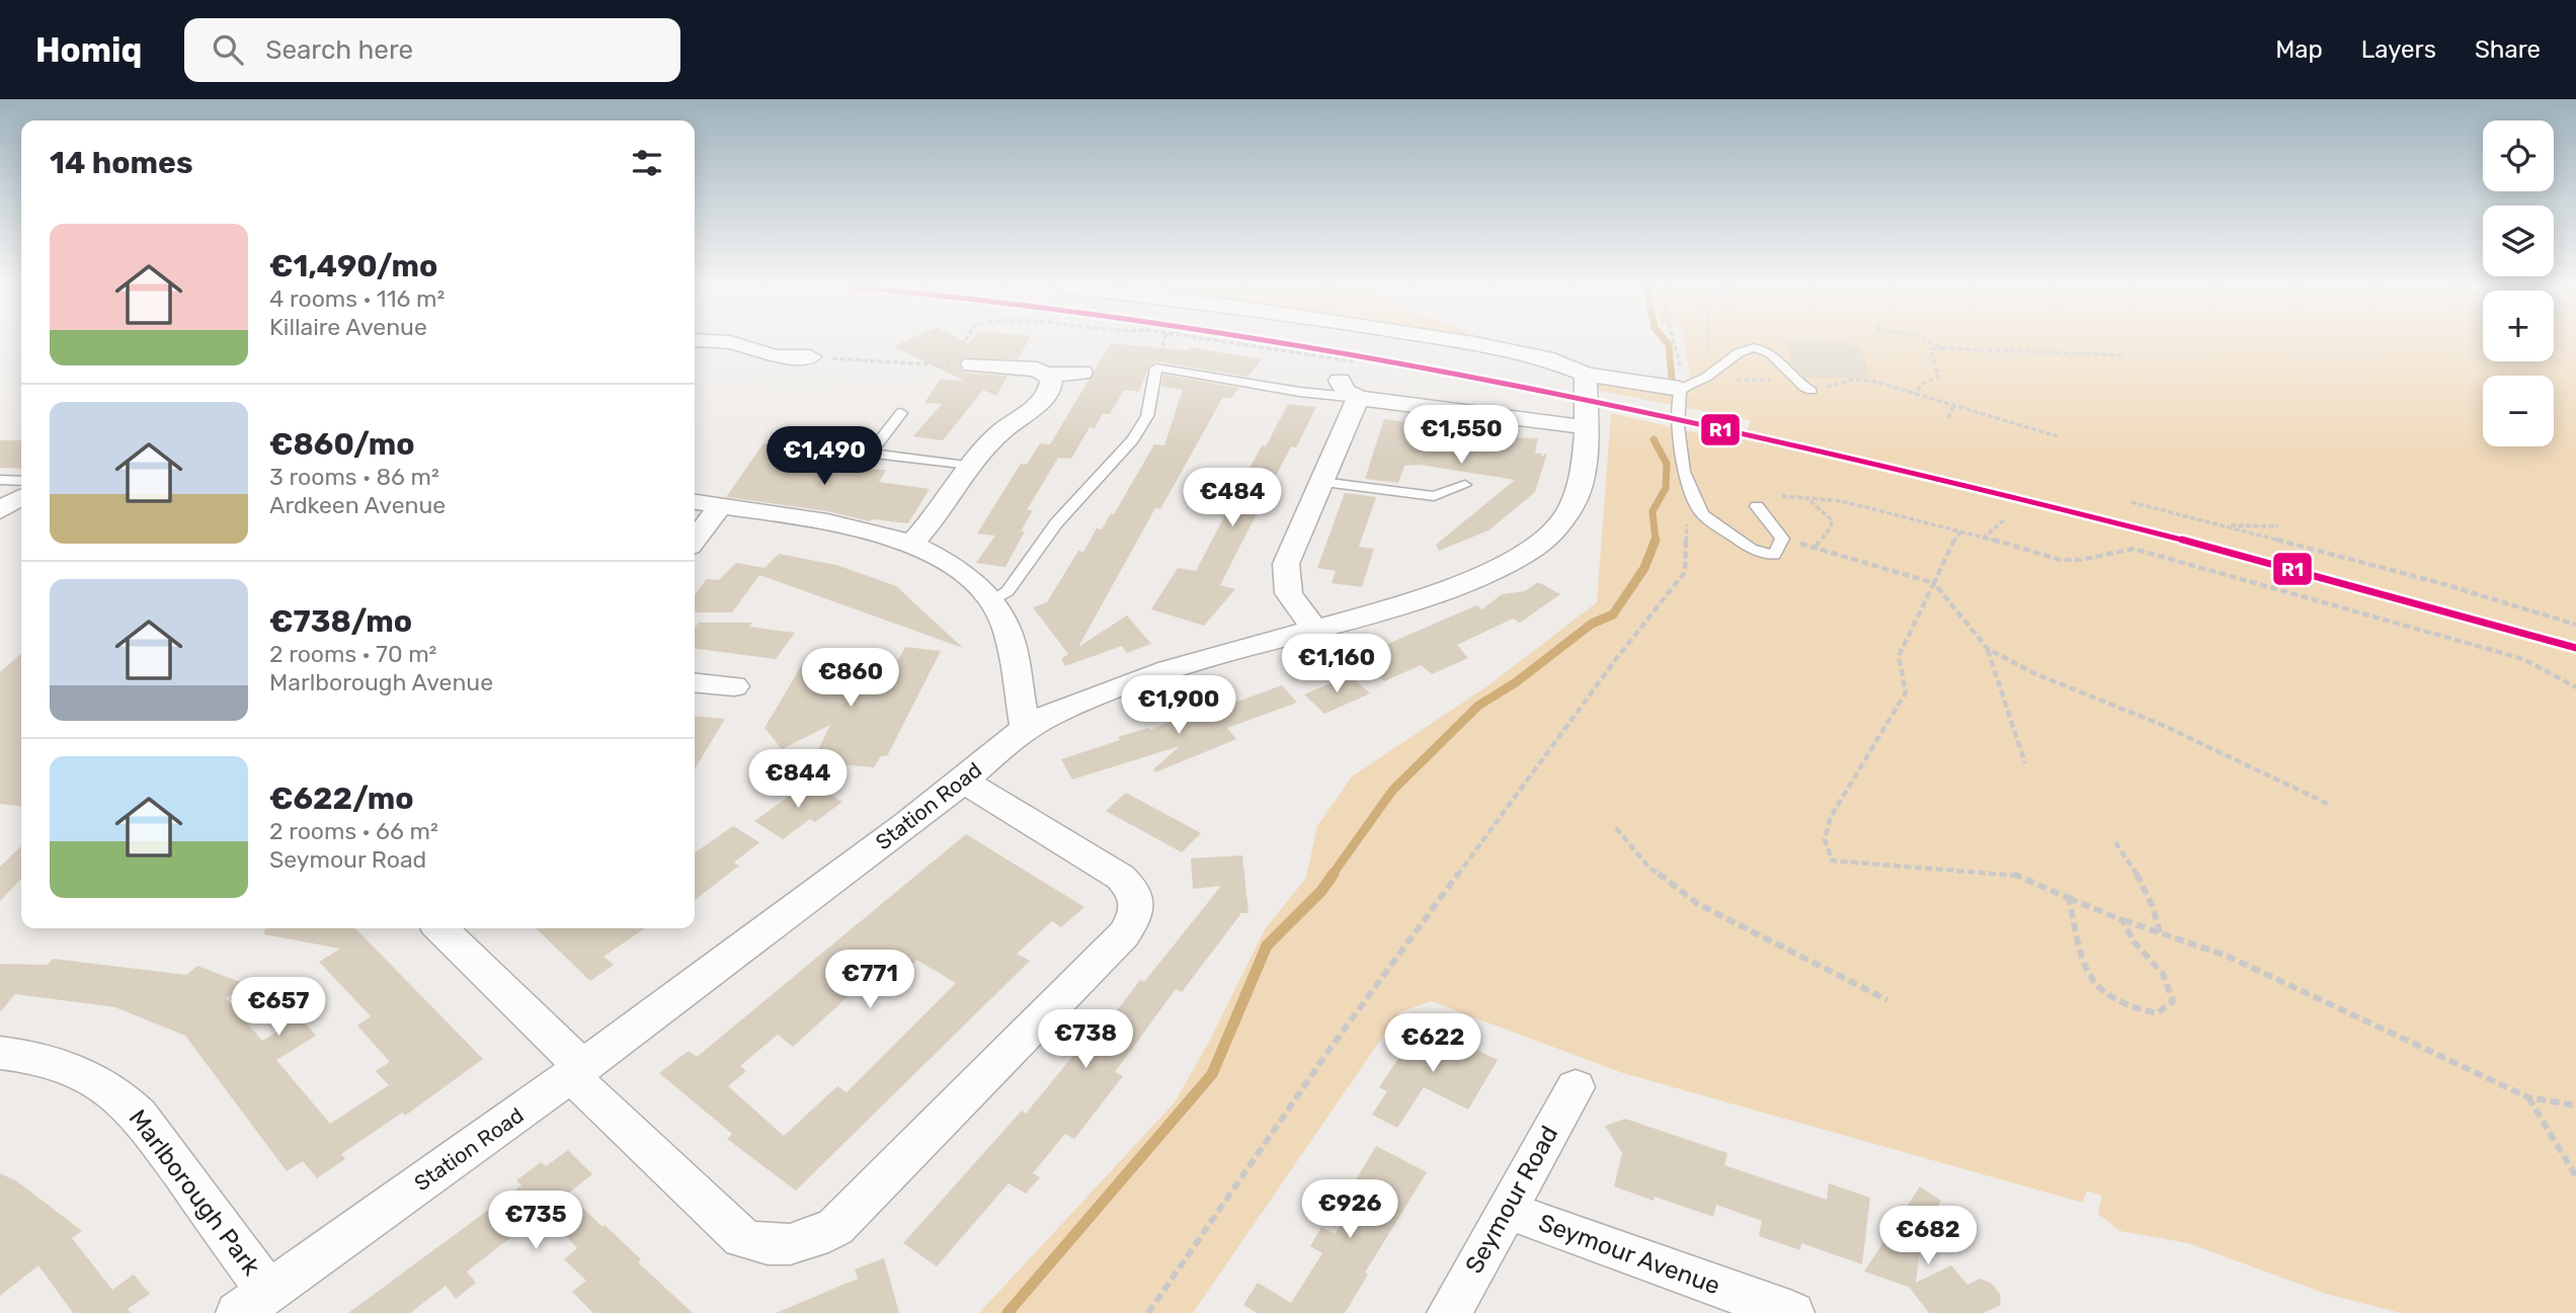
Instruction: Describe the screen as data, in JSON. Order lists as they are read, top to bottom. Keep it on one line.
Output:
{"streets":{"street":["Station Road","Marlborough Park","Seymour Road","Seymour Avenue"]},"crossings":[["Station Road","Marlborough Park"],["Seymour Road","Seymour Avenue"]],"lines":["transit line R1"],"page":{"header":"Homiq","search":"Search here","nav":["Map","Layers","Share"],"map_buttons":["+","−"],"heading":"14 homes","list":[{"name":"€1,490/mo","note":"4 rooms · 116 m² · Killaire Avenue"},{"name":"€860/mo","note":"3 rooms · 86 m² · Ardkeen Avenue"},{"name":"€738/mo","note":"2 rooms · 70 m² · Marlborough Avenue"},{"name":"€622/mo","note":"2 rooms · 66 m² · Seymour Road"}],"price":["€1,550","€1,490","€484","€1,160","€860","€1,900","€844","€771","€657","€738","€622","€926","€735","€682"]}}
